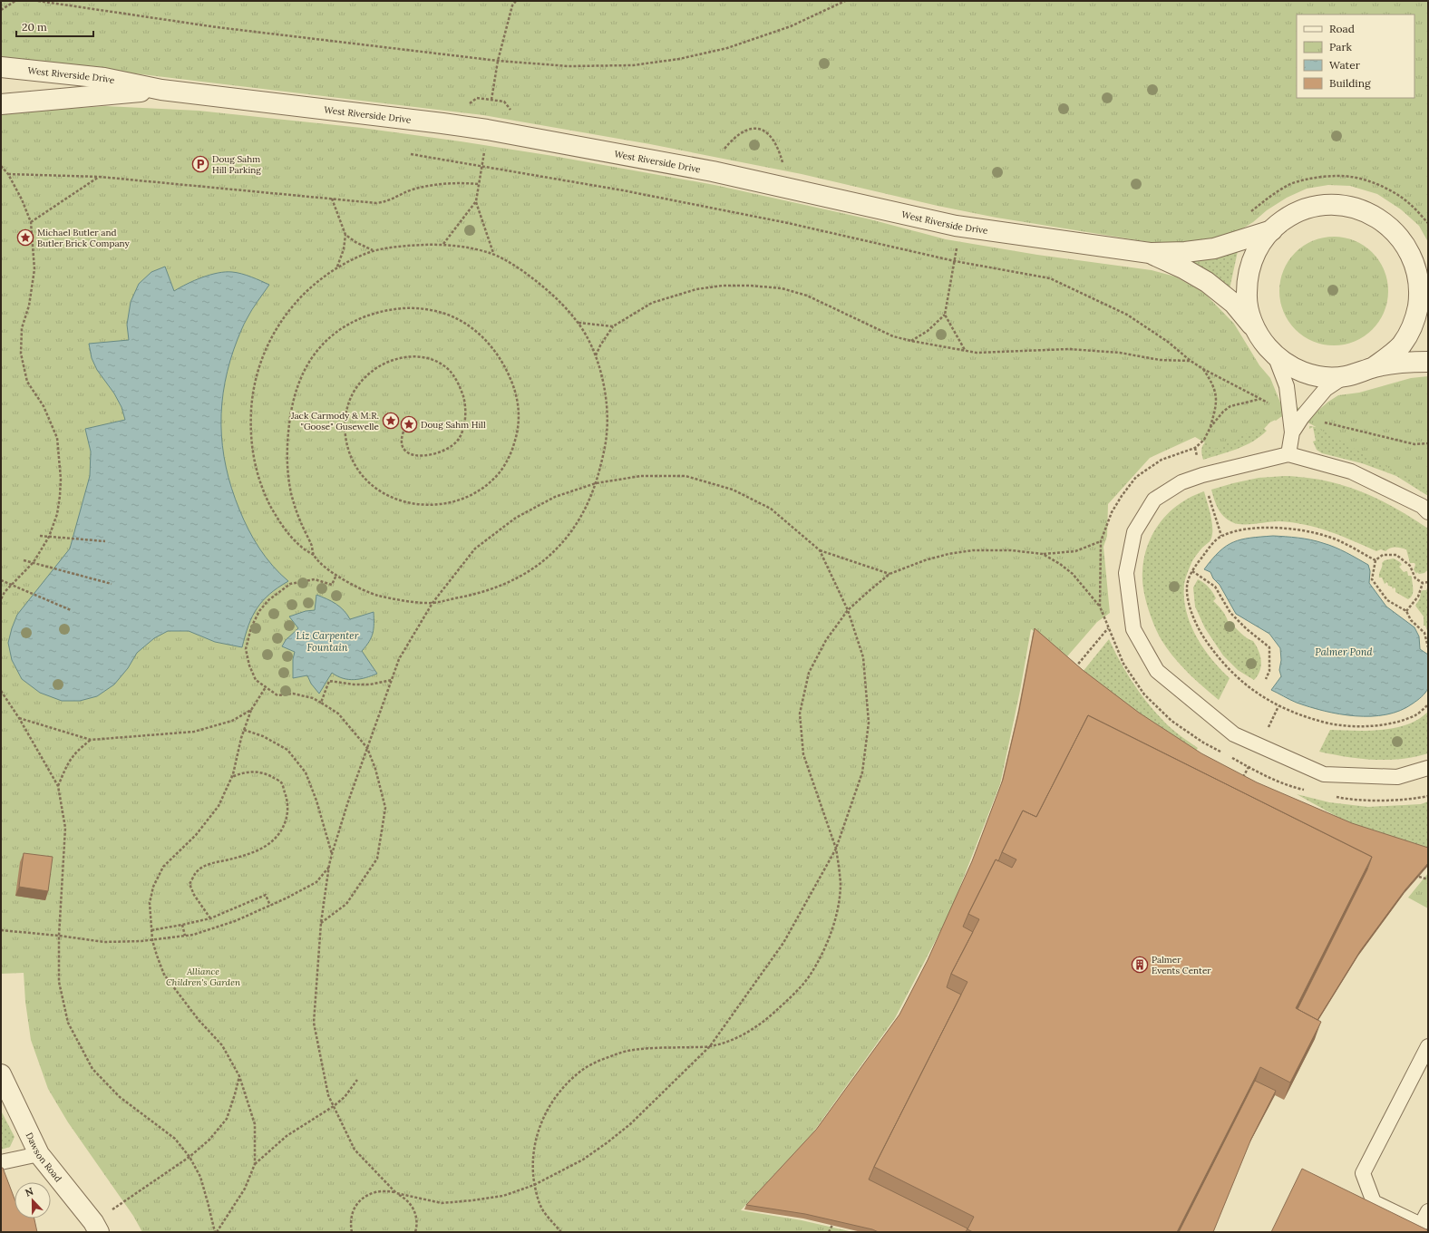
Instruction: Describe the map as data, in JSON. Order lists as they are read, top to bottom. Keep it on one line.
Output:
{"streets":{"street":["West Riverside Drive","Dawson Road"]},"water":["Liz Carpenter Fountain","Palmer Pond"],"parks":["Alliance Children's Garden"],"places":{"parking":["Doug Sahm Hill Parking"],"place":["Michael Butler and Butler Brick Company","Jack Carmody & M.R. \"Goose\" Gusewelle","Doug Sahm Hill"],"building":["Palmer Events Center"]},"legend":["Road","Park","Water","Building"],"scale_bar":"20 m","north":"top"}
